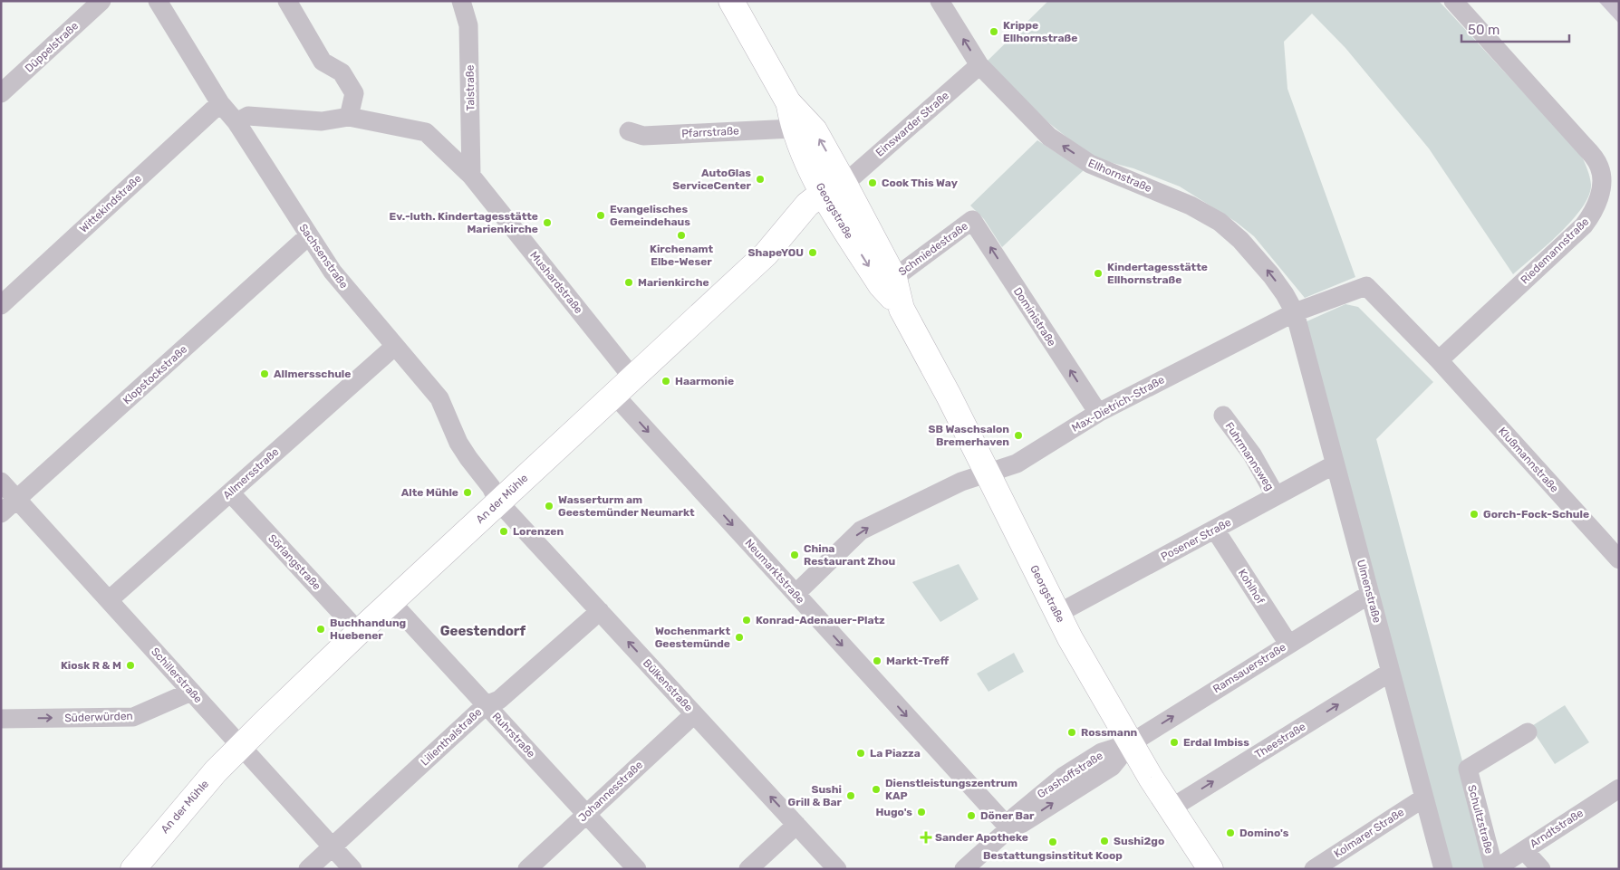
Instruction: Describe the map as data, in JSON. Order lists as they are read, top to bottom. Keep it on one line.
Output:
{"streets":{"main road":["Georgstraße","An der Mühle"],"street":["Düppelstraße","Talstraße","Einswarder Straße","Pfarrstraße","Ellhornstraße","Wittekindstraße","Schmiedestraße","Riedemannstraße","Sachsenstraße","Mushardstraße","Doministraße","Klopstockstraße","Max-Dietrich-Straße","Fuhrmannsweg","Klußmannstraße","Allmersstraße","Posener Straße","Sörlangstraße","Neumarktstraße","Kohlhof","Ulmenstraße","Ramsauerstraße","Schillerstraße","Bülkenstraße","Süderwürden","Ruhrstraße","Lilienthalstraße","Theestraße","Grashoffstraße","Johannesstraße","Schultzstraße","Arndtstraße","Kolmarer Straße"]},"crossings":[["Talstraße","Mushardstraße"],["Einswarder Straße","Ellhornstraße"],["Einswarder Straße","Georgstraße"],["Einswarder Straße","An der Mühle"],["Pfarrstraße","Georgstraße"],["Ellhornstraße","Max-Dietrich-Straße"],["Ellhornstraße","Ulmenstraße"],["Wittekindstraße","Sachsenstraße"],["Georgstraße","Schmiedestraße"],["Georgstraße","Max-Dietrich-Straße"],["Georgstraße","An der Mühle"],["Georgstraße","Posener Straße"],["Georgstraße","Ramsauerstraße"],["Georgstraße","Theestraße"],["Georgstraße","Grashoffstraße"],["Schmiedestraße","Doministraße"],["Riedemannstraße","Max-Dietrich-Straße"],["Riedemannstraße","Klußmannstraße"],["Sachsenstraße","Mushardstraße"],["Sachsenstraße","Klopstockstraße"],["Sachsenstraße","Allmersstraße"],["Sachsenstraße","An der Mühle"],["Sachsenstraße","Bülkenstraße"],["Mushardstraße","An der Mühle"],["Doministraße","Max-Dietrich-Straße"],["Klopstockstraße","Schillerstraße"],["Max-Dietrich-Straße","Klußmannstraße"],["Max-Dietrich-Straße","Neumarktstraße"],["Max-Dietrich-Straße","Ulmenstraße"],["Fuhrmannsweg","Posener Straße"],["Allmersstraße","Sörlangstraße"],["Allmersstraße","Schillerstraße"],["An der Mühle","Sörlangstraße"],["An der Mühle","Neumarktstraße"],["An der Mühle","Schillerstraße"],["An der Mühle","Bülkenstraße"],["An der Mühle","Ruhrstraße"],["Posener Straße","Kohlhof"],["Posener Straße","Ulmenstraße"],["Neumarktstraße","Grashoffstraße"],["Kohlhof","Ramsauerstraße"],["Ulmenstraße","Ramsauerstraße"],["Ulmenstraße","Theestraße"],["Ulmenstraße","Kolmarer Straße"],["Ramsauerstraße","Grashoffstraße"],["Schillerstraße","Süderwürden"],["Schillerstraße","Lilienthalstraße"],["Bülkenstraße","Lilienthalstraße"],["Bülkenstraße","Johannesstraße"],["Ruhrstraße","Lilienthalstraße"],["Ruhrstraße","Johannesstraße"],["Schultzstraße","Arndtstraße"]],"one_way":["Ellhornstraße","Doministraße","Neumarktstraße","Ramsauerstraße","Bülkenstraße","Süderwürden","Theestraße"],"districts":["Geestendorf"],"places":{"other":["Krippe Ellhornstraße","AutoGlas ServiceCenter","Cook This Way","Evangelisches Gemeindehaus","Ev.-luth. Kindertagesstätte Marienkirche","Kirchenamt Elbe-Weser","ShapeYOU","Kindertagesstätte Ellhornstraße","Marienkirche","Allmersschule","Haarmonie","SB Waschsalon Bremerhaven","Alte Mühle","Wasserturm am Geestemünder Neumarkt","Gorch-Fock-Schule","Lorenzen","China Restaurant Zhou","Konrad-Adenauer-Platz","Buchhandung Huebener","Wochenmarkt Geestemünde","Markt-Treff","Kiosk R & M","Rossmann","Erdal Imbiss","La Piazza","Dienstleistungszentrum KAP","Sushi Grill & Bar","Hugo's","Döner Bar","Domino's","Sushi2go","Bestattungsinstitut Koop"],"health":["Sander Apotheke"]},"scale_bar":"50 m"}
